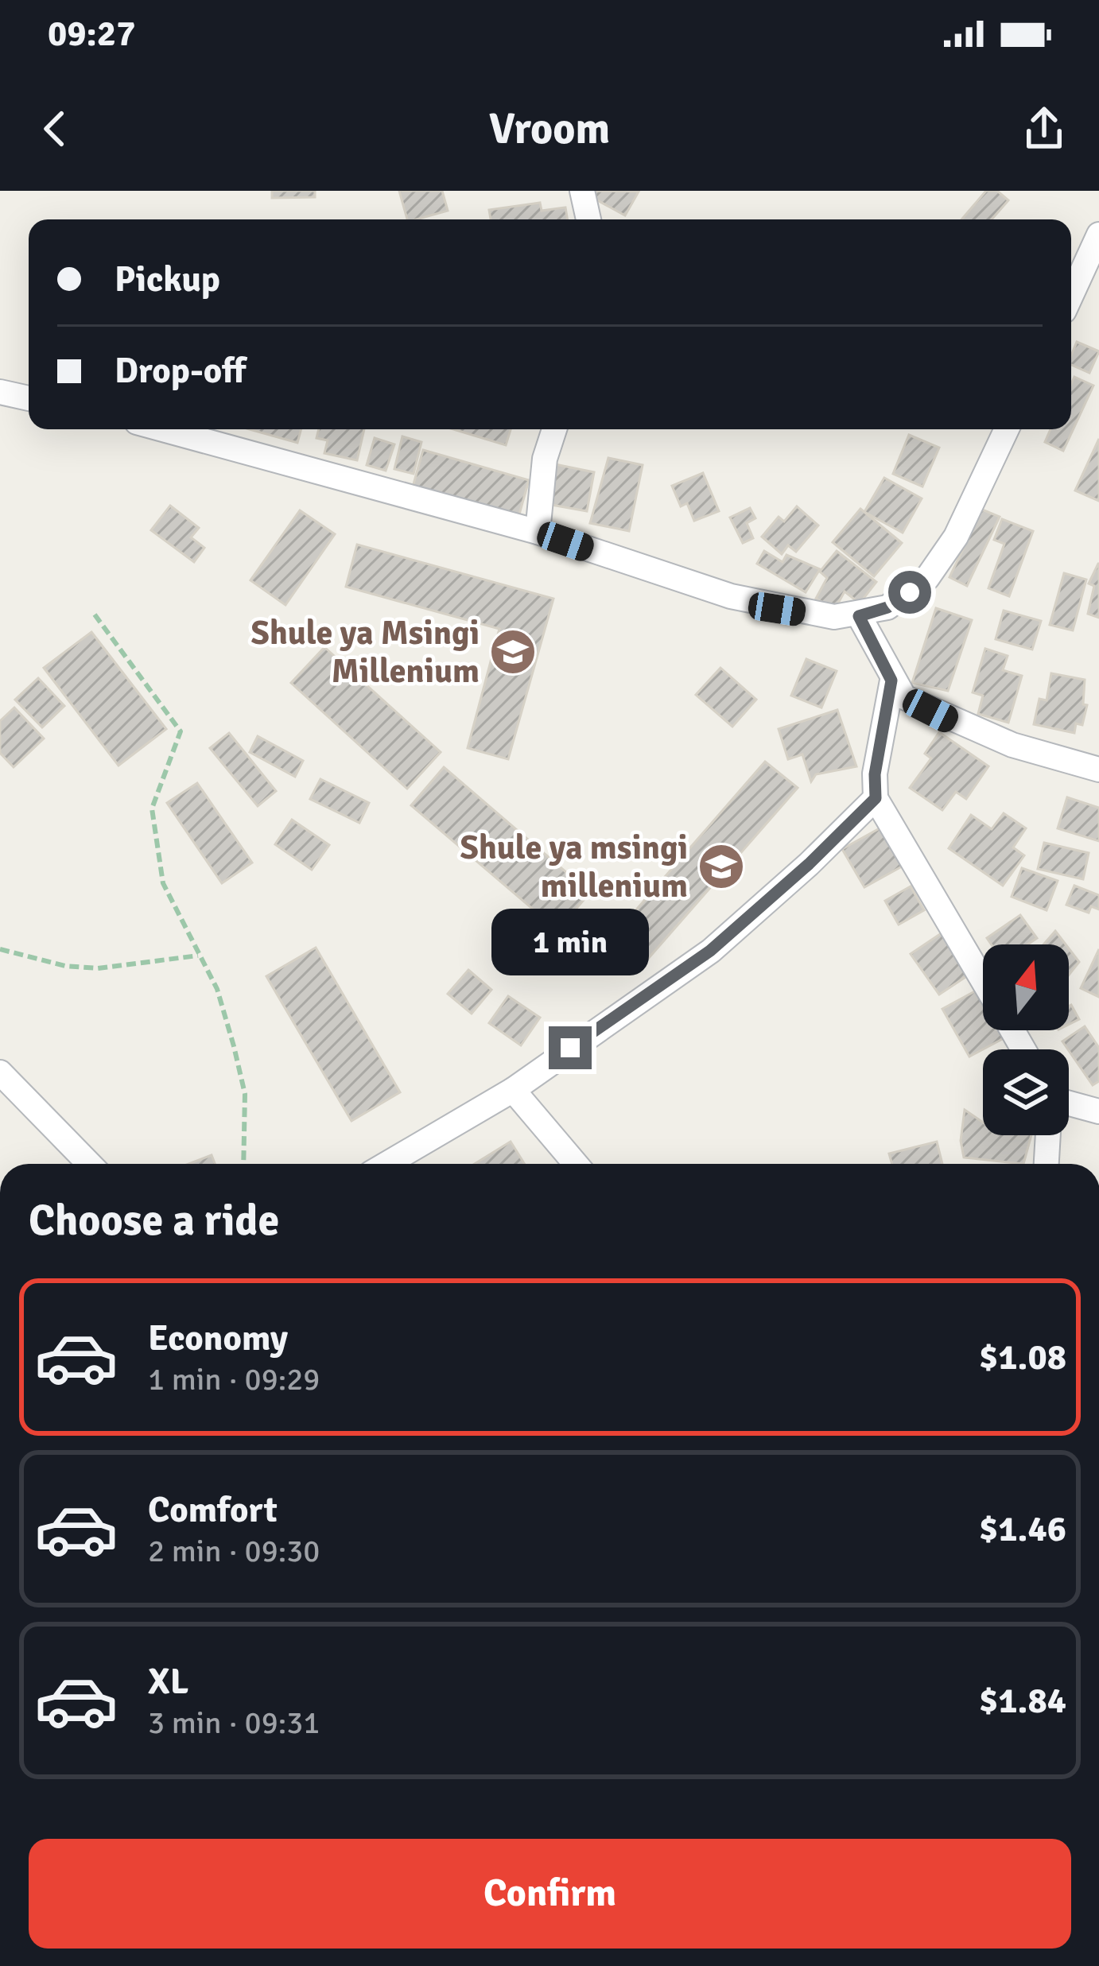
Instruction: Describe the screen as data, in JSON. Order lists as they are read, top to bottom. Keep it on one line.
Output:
{"places":{"school or university":["Shule ya Msingi Millenium","Shule ya msingi millenium"]},"north":"top","page":{"status":"09:27","header":"Vroom","banner":["Pickup","Drop-off"],"bubble":"1 min","heading":"Choose a ride","list":[{"name":"Economy","note":"1 min · 09:29","value":"$1.08"},{"name":"Comfort","note":"2 min · 09:30","value":"$1.46"},{"name":"XL","note":"3 min · 09:31","value":"$1.84"}],"buttons":"Confirm"}}
